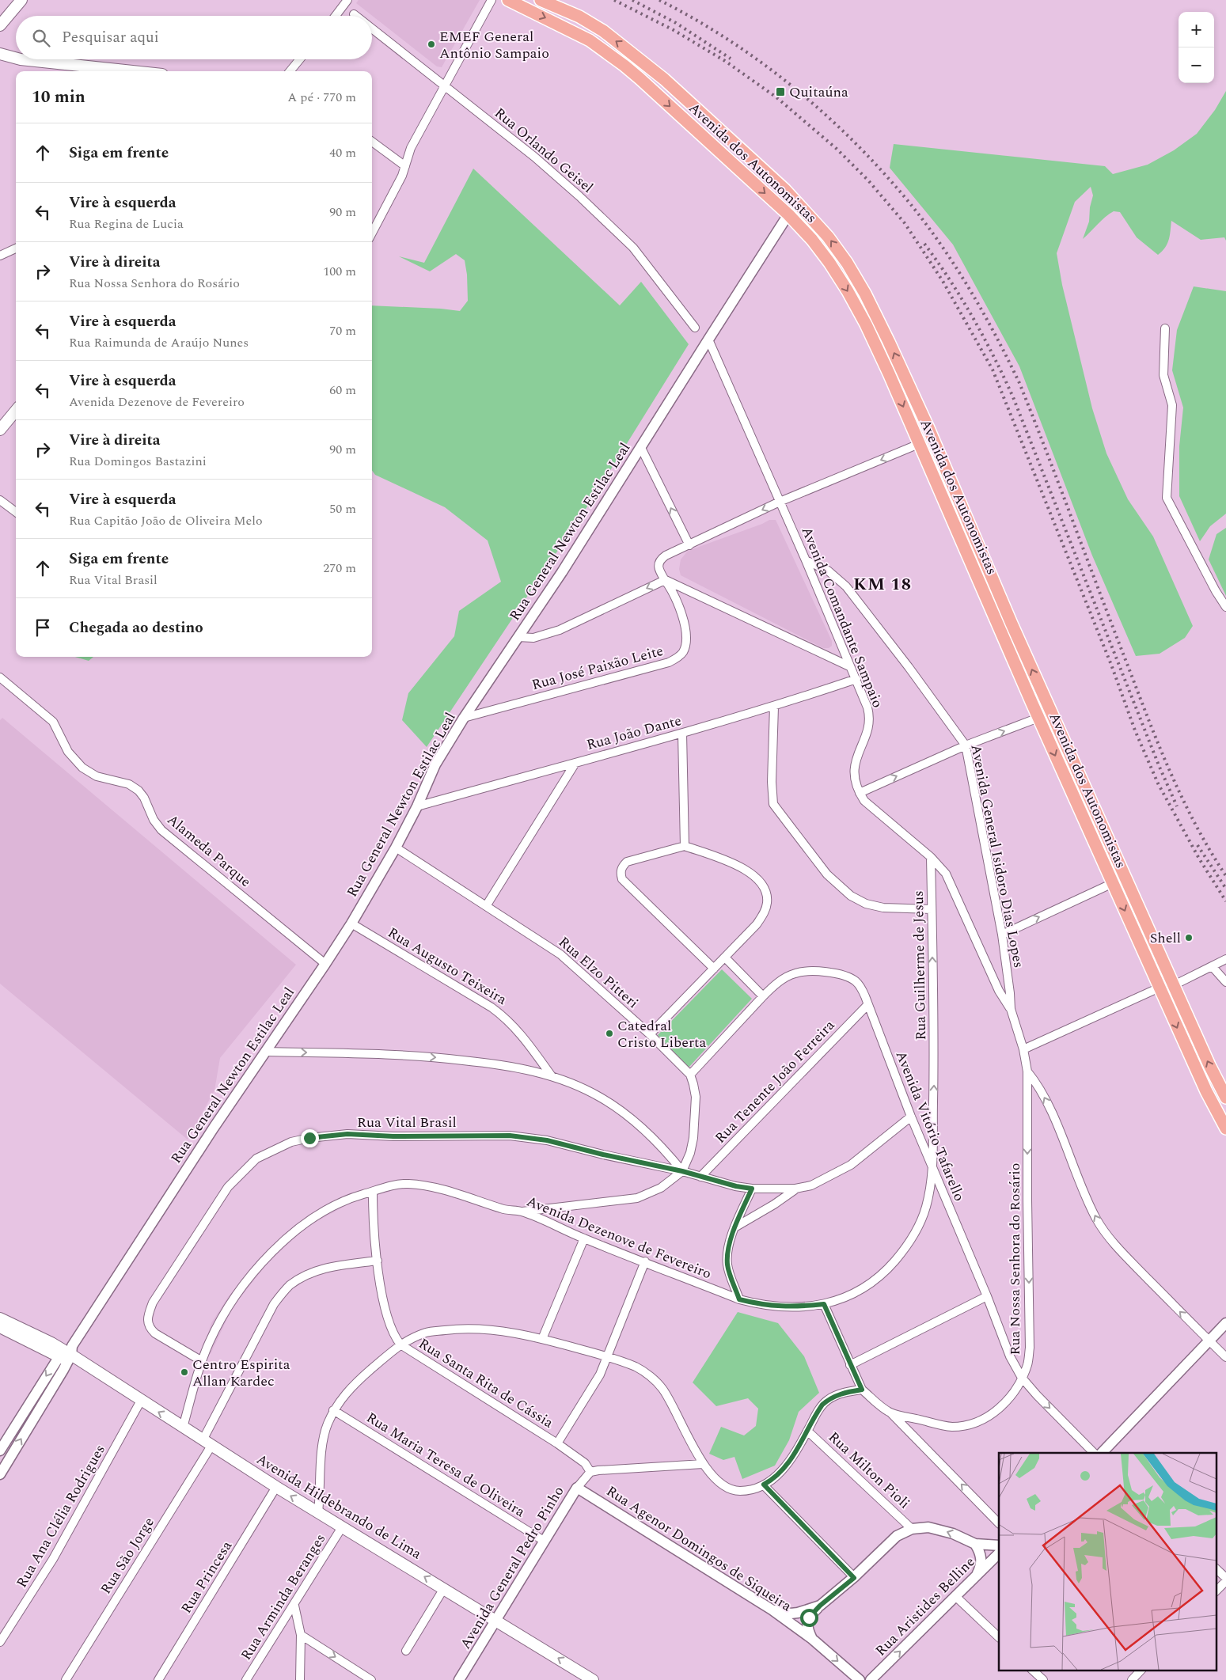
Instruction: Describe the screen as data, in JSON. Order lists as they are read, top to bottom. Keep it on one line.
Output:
{"streets":{"main road":["Avenida dos Autonomistas","Avenida Hildebrando de Lima"],"street":["Rua Orlando Geisel","Rua General Newton Estilac Leal","Avenida Comandante Sampaio","Rua José Paixão Leite","Rua João Dante","Alameda Parque","Avenida General Isidoro Dias Lopes","Rua Guilherme de Jesus","Rua Augusto Teixeira","Rua Elzo Pitteri","Rua Tenente João Ferreira","Rua Vital Brasil","Avenida Vitório Tafarello","Avenida Dezenove de Fevereiro","Rua Nossa Senhora do Rosário","Rua Santa Rita de Cássia","Rua Maria Teresa de Oliveira","Rua Milton Pioli","Rua Ana Clélia Rodrigues","Rua Agenor Domingos de Siqueira","Rua São Jorge","Avenida General Pedro Pinho","Rua Princesa","Rua Arminda Beranges","Rua Aristides Belline"]},"crossings":[["Avenida dos Autonomistas","Rua General Newton Estilac Leal"],["Rua General Newton Estilac Leal","Avenida Comandante Sampaio"],["Rua General Newton Estilac Leal","Rua José Paixão Leite"],["Rua General Newton Estilac Leal","Rua João Dante"],["Rua General Newton Estilac Leal","Alameda Parque"],["Rua General Newton Estilac Leal","Rua Augusto Teixeira"],["Rua General Newton Estilac Leal","Rua Elzo Pitteri"],["Rua General Newton Estilac Leal","Avenida Hildebrando de Lima"],["Avenida Comandante Sampaio","Rua João Dante"],["Avenida Comandante Sampaio","Avenida General Isidoro Dias Lopes"],["Avenida Comandante Sampaio","Rua Guilherme de Jesus"],["Avenida General Isidoro Dias Lopes","Rua Nossa Senhora do Rosário"],["Rua Guilherme de Jesus","Avenida Vitório Tafarello"],["Rua Guilherme de Jesus","Avenida Dezenove de Fevereiro"],["Rua Elzo Pitteri","Avenida Vitório Tafarello"],["Rua Tenente João Ferreira","Rua Vital Brasil"],["Rua Tenente João Ferreira","Avenida Vitório Tafarello"],["Rua Vital Brasil","Avenida Dezenove de Fevereiro"],["Avenida Vitório Tafarello","Avenida Dezenove de Fevereiro"],["Avenida Vitório Tafarello","Rua Nossa Senhora do Rosário"],["Avenida Dezenove de Fevereiro","Rua Santa Rita de Cássia"],["Avenida Dezenove de Fevereiro","Avenida Hildebrando de Lima"],["Rua Santa Rita de Cássia","Rua São Jorge"],["Rua Santa Rita de Cássia","Avenida General Pedro Pinho"],["Rua Maria Teresa de Oliveira","Avenida General Pedro Pinho"],["Avenida Hildebrando de Lima","Rua Ana Clélia Rodrigues"],["Avenida Hildebrando de Lima","Rua São Jorge"],["Avenida Hildebrando de Lima","Avenida General Pedro Pinho"],["Avenida Hildebrando de Lima","Rua Princesa"],["Avenida Hildebrando de Lima","Rua Arminda Beranges"],["Rua Agenor Domingos de Siqueira","Avenida General Pedro Pinho"]],"one_way":["Rua Guilherme de Jesus","Rua Nossa Senhora do Rosário","Avenida Hildebrando de Lima"],"districts":["KM 18"],"places":{"other":["EMEF General Antônio Sampaio","Shell","Catedral Cristo Liberta","Centro Espirita Allan Kardec"],"transit":["Quitaúna"]},"page":{"map_buttons":["+","−"],"search":"Pesquisar aqui","heading":["10 min","A pé · 770 m"],"list":[["Siga em frente","40 m"],["Vire à esquerda","Rua Regina de Lucia","90 m"],["Vire à direita","Rua Nossa Senhora do Rosário","100 m"],["Vire à esquerda","Rua Raimunda de Araújo Nunes","70 m"],["Vire à esquerda","Avenida Dezenove de Fevereiro","60 m"],["Vire à direita","Rua Domingos Bastazini","90 m"],["Vire à esquerda","Rua Capitão João de Oliveira Melo","50 m"],["Siga em frente","Rua Vital Brasil","270 m"],"Chegada ao destino"]}}
